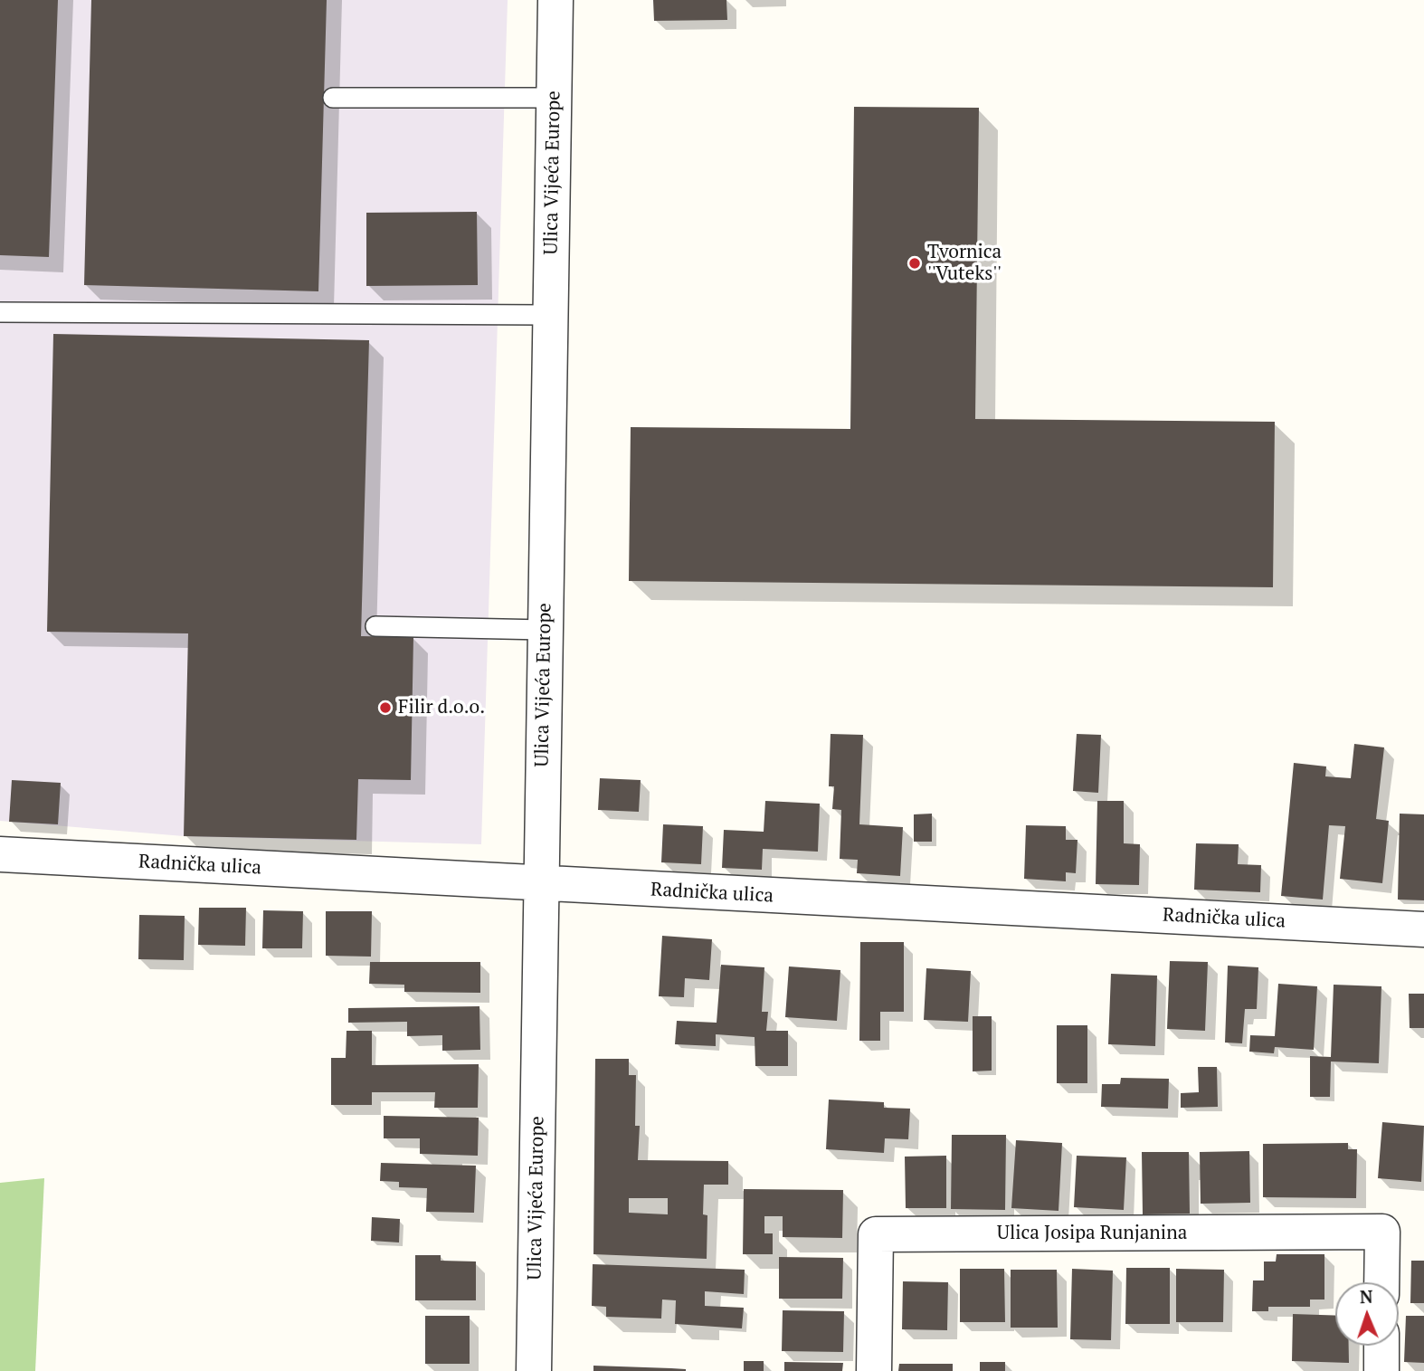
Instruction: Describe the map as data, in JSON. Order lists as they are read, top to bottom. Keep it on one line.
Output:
{"streets":{"street":["Ulica Vijeća Europe","Radnička ulica","Ulica Josipa Runjanina"]},"crossings":[["Ulica Vijeća Europe","Radnička ulica"]],"places":["Tvornica ''Vuteks''","Filir d.o.o."],"north":"top"}
